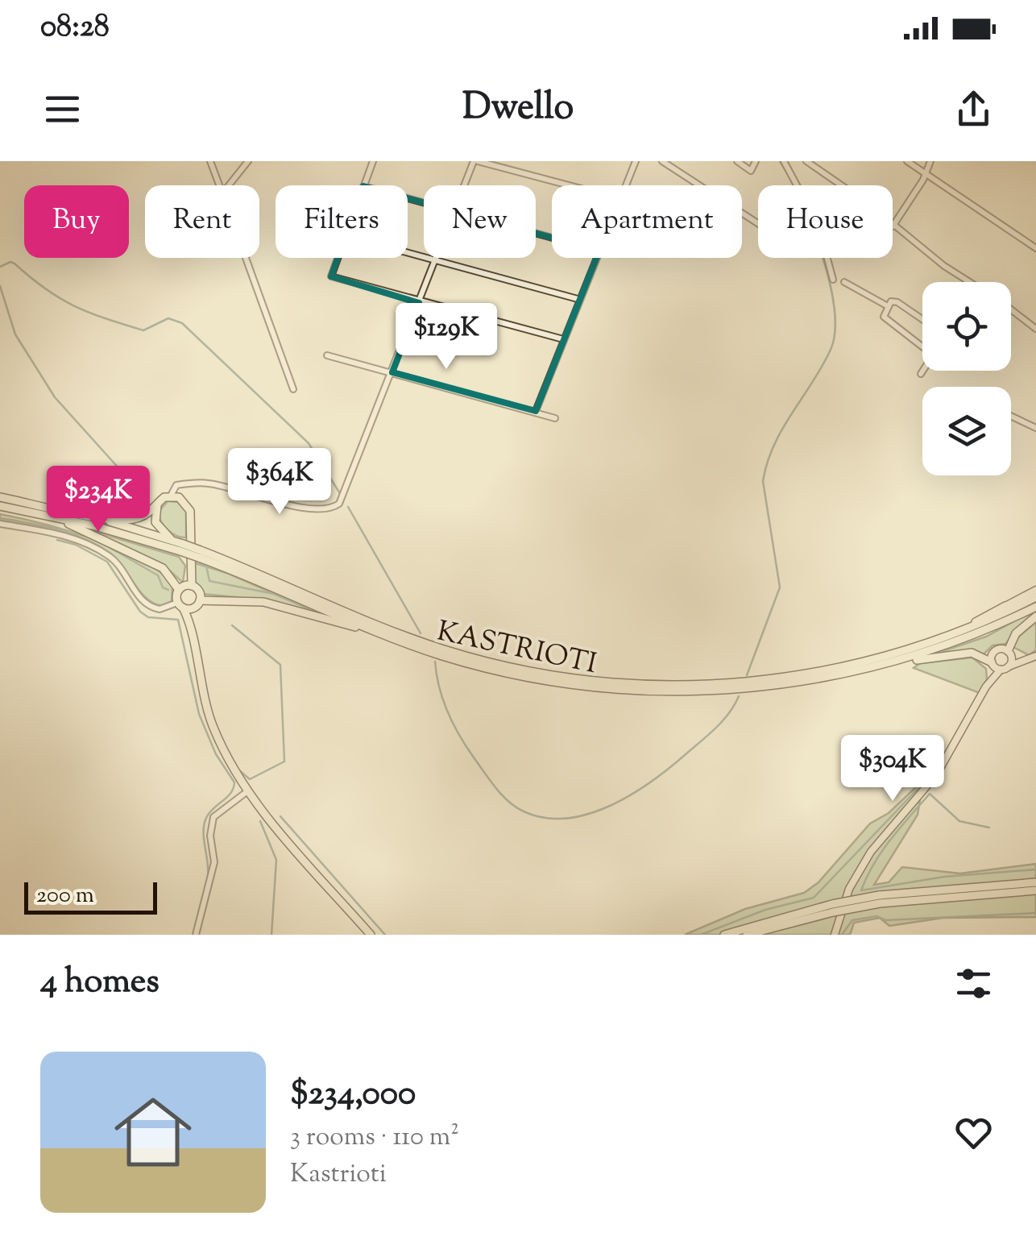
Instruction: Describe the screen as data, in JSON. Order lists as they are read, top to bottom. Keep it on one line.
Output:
{"streets":{"highway":["KASTRIOTI"]},"scale_bar":"200 m","page":{"status":"08:28","header":"Dwello","chip":["Buy","Rent","Filters","New","Apartment","House"],"price":["$129K","$364K","$234K","$304K"],"scale":"200 m","heading":"4 homes","list":[{"name":"$234,000","note":"3 rooms · 110 m² · Kastrioti"}]}}
